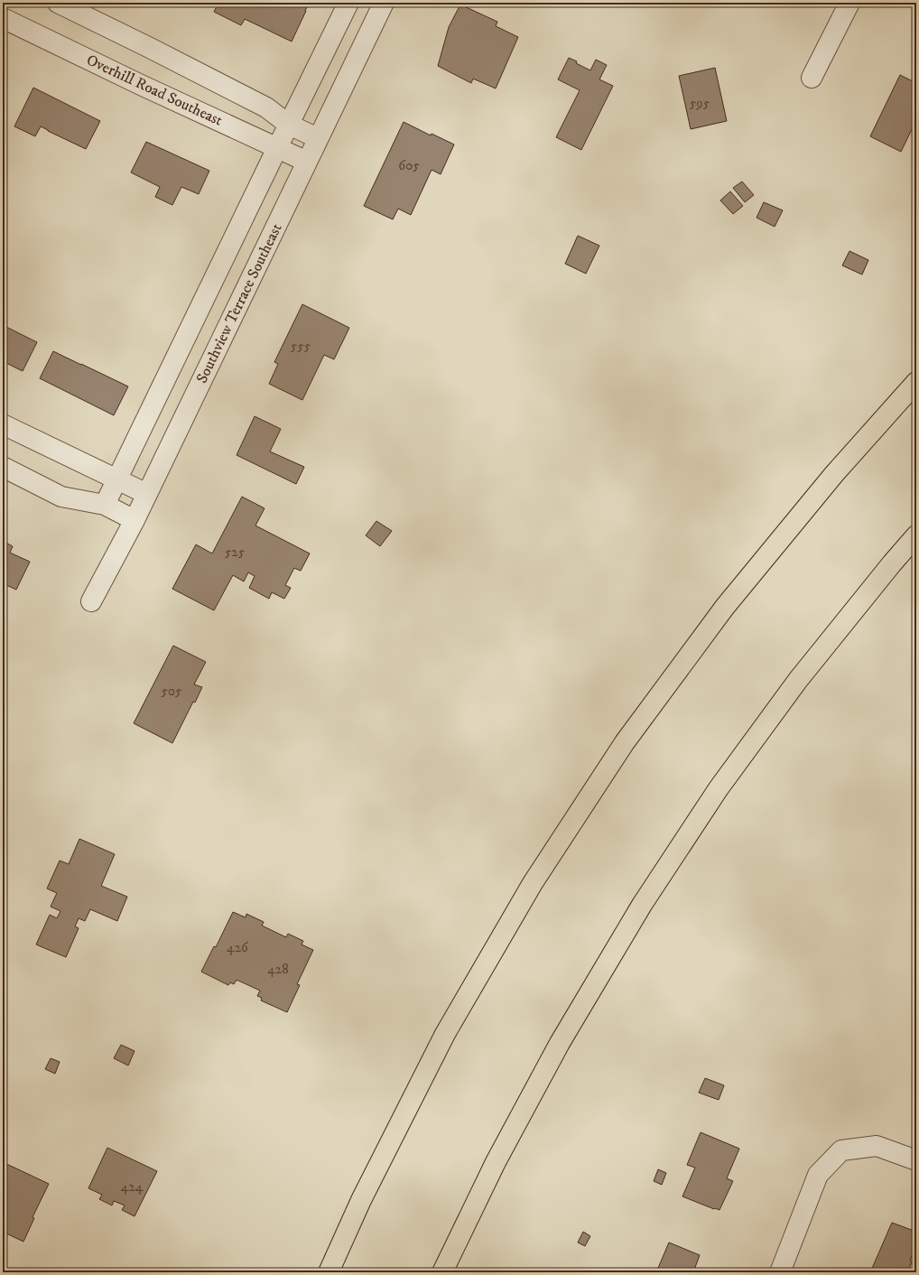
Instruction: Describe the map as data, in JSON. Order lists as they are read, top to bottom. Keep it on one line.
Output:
{"streets":{"street":["Overhill Road Southeast","Southview Terrace Southeast"]},"crossings":[["Overhill Road Southeast","Southview Terrace Southeast"]],"house_numbers":["595","605","555","525","505","426","428","424"]}
